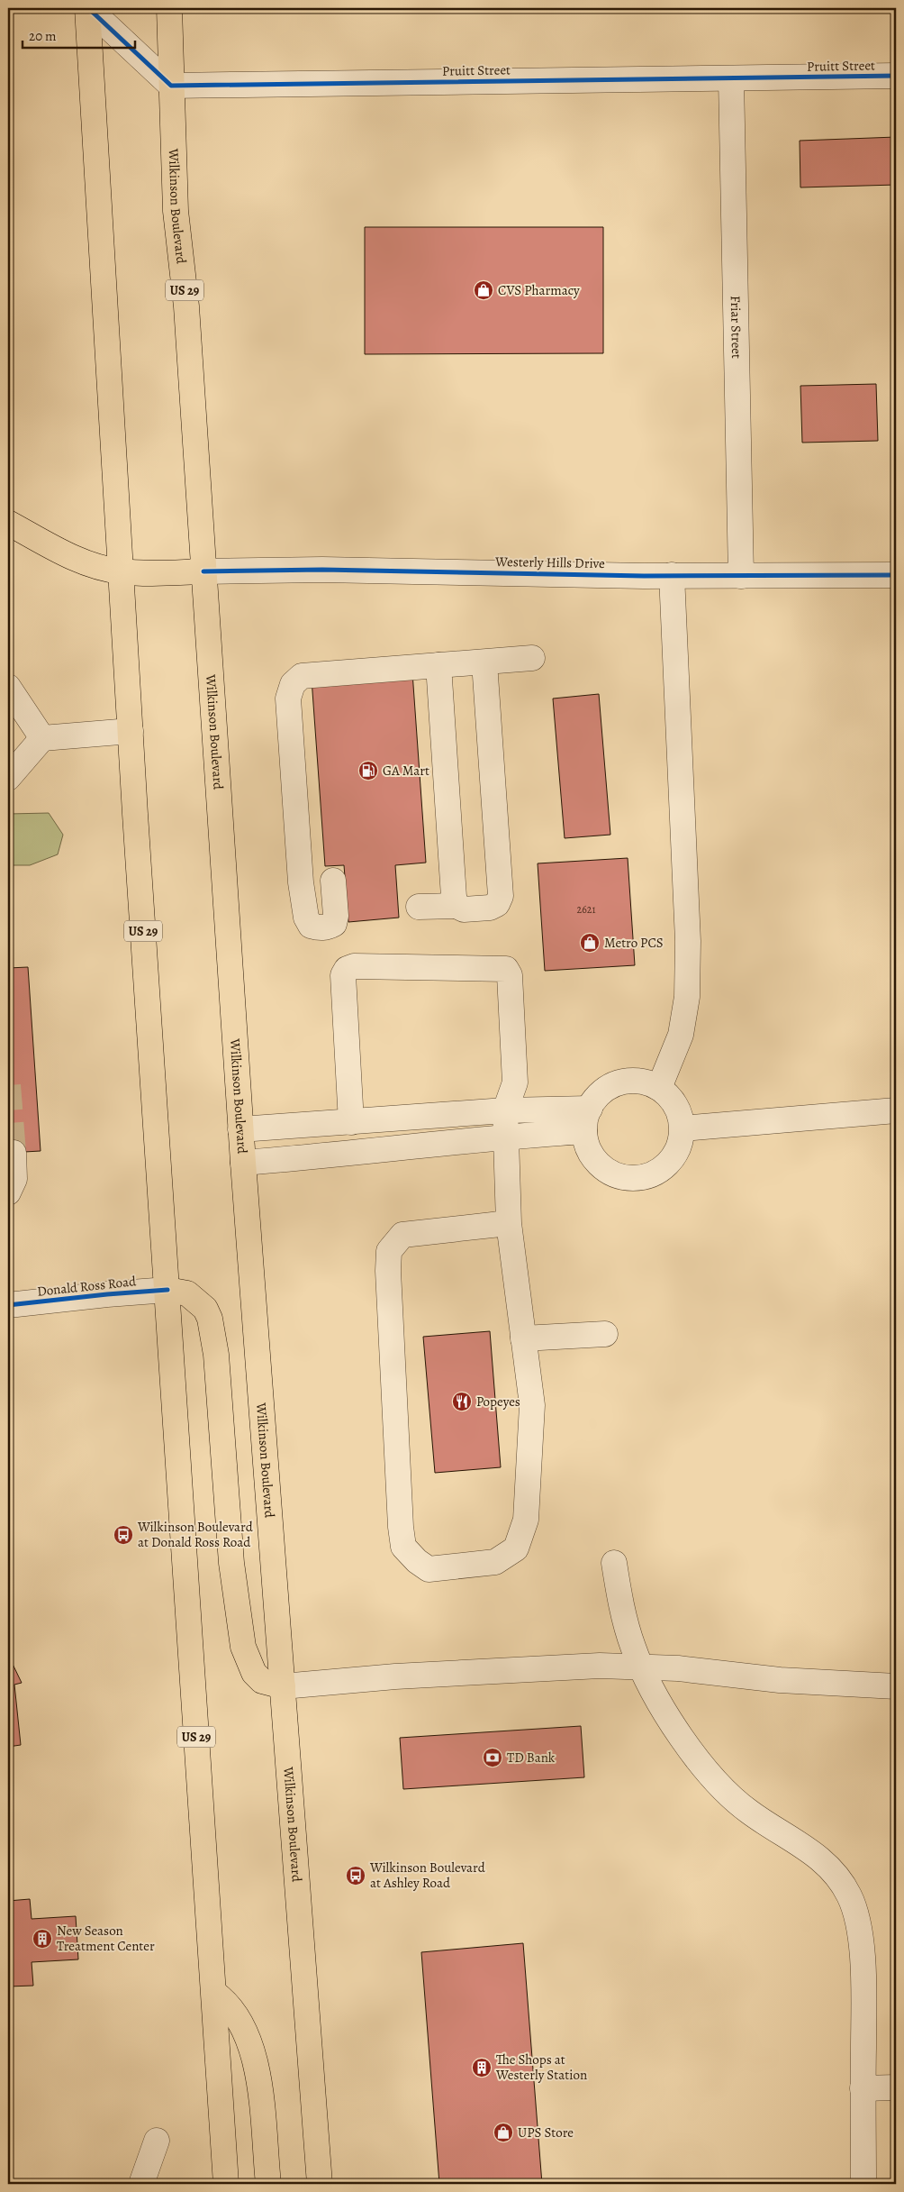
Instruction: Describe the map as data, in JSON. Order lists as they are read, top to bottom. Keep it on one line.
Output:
{"streets":{"main road":["Wilkinson Boulevard","US 29","Westerly Hills Drive"],"street":["Pruitt Street","Friar Street","Donald Ross Road"]},"crossings":[["Pruitt Street","Wilkinson Boulevard"],["Pruitt Street","Friar Street"],["Wilkinson Boulevard","Westerly Hills Drive"],["US 29","Westerly Hills Drive"],["US 29","Donald Ross Road"],["Friar Street","Westerly Hills Drive"]],"places":{"shop":["CVS Pharmacy","Metro PCS","UPS Store"],"fuel station":["GA Mart"],"restaurant":["Popeyes"],"bus stop":["Wilkinson Boulevard at Donald Ross Road","Wilkinson Boulevard at Ashley Road"],"bank":["TD Bank"],"building":["New Season Treatment Center","The Shops at Westerly Station"]},"house_numbers":["2621"],"scale_bar":"20 m"}
